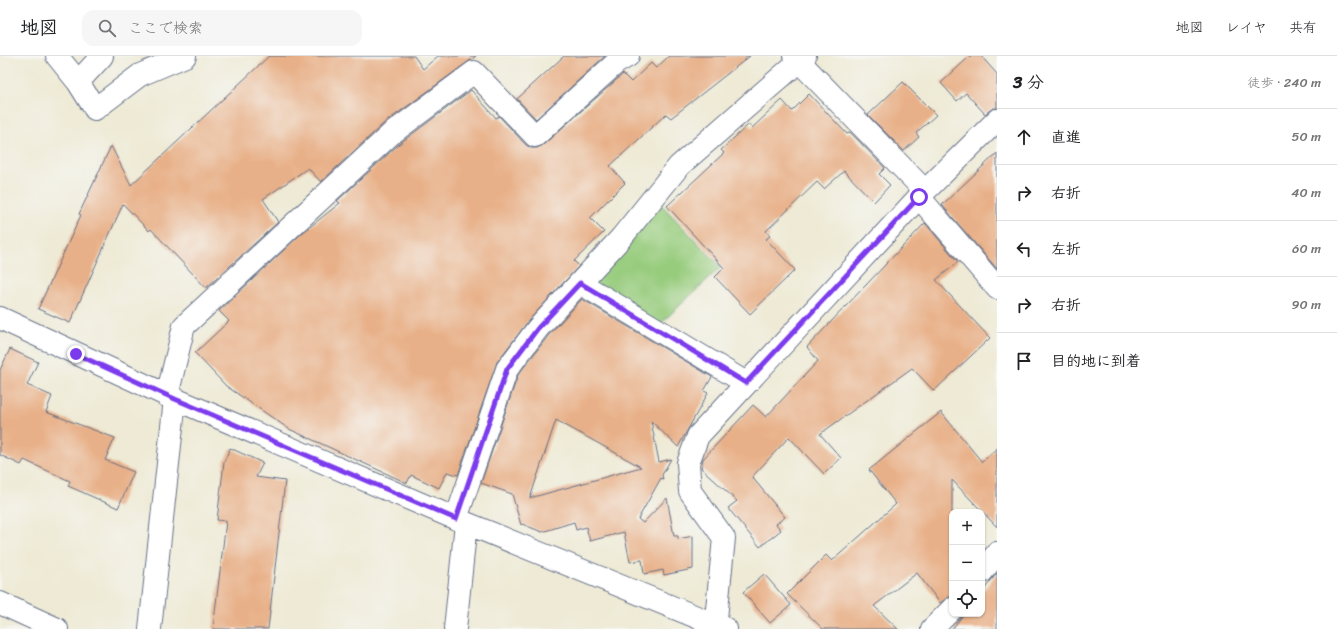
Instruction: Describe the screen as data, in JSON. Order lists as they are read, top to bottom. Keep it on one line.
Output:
{"page":{"header":"地図","search":"ここで検索","nav":["地図","レイヤ","共有"],"heading":["3 分","徒歩 · 240 m"],"list":[["直進","50 m"],["右折","40 m"],["左折","60 m"],["右折","90 m"],"目的地に到着"],"map_buttons":["+","−"]}}
